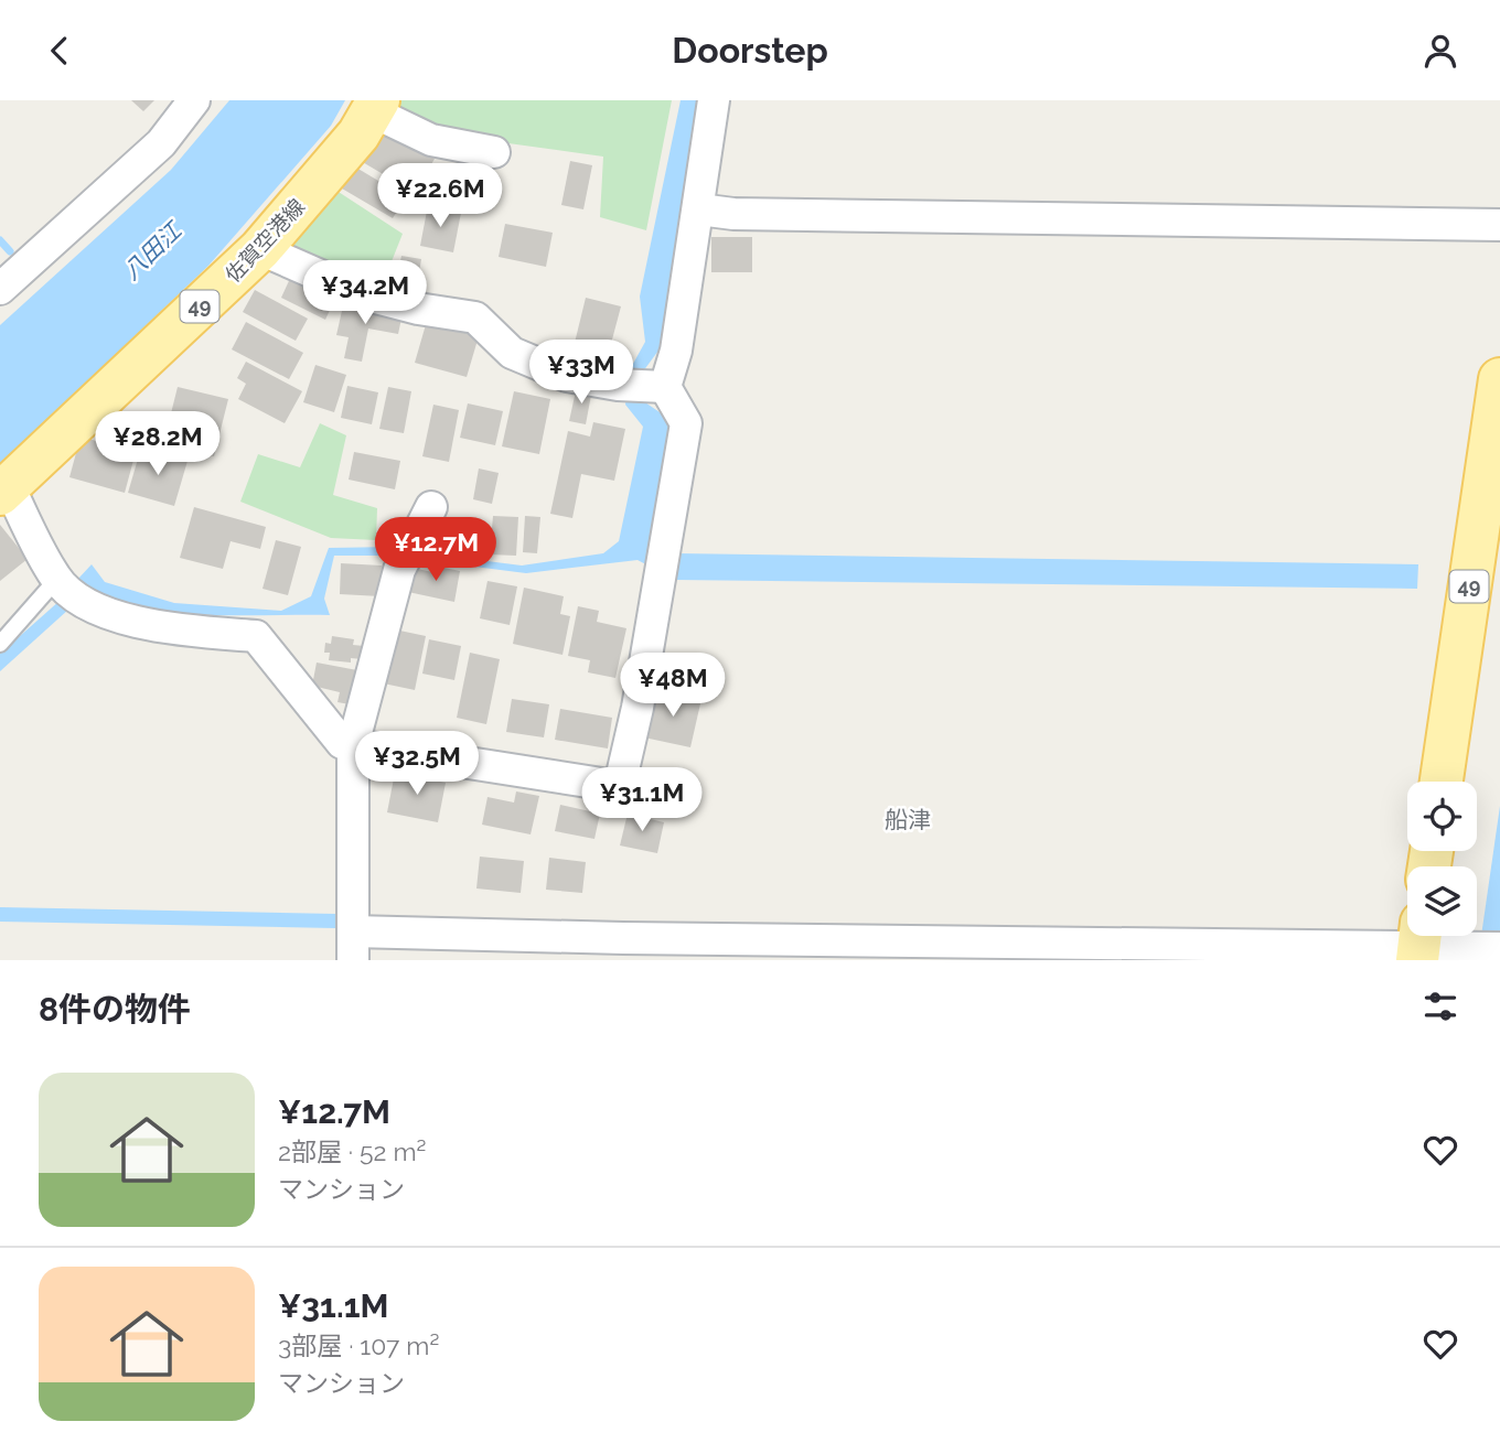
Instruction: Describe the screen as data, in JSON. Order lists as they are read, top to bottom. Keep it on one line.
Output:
{"streets":{"main road":["佐賀空港線","49"]},"districts":["船津"],"water":["八田江"],"page":{"header":"Doorstep","price":["¥22.6M","¥34.2M","¥33M","¥28.2M","¥12.7M","¥48M","¥32.5M","¥31.1M"],"heading":"8件の物件","list":[{"name":"¥12.7M","note":"2部屋 · 52 m² · マンション"},{"name":"¥31.1M","note":"3部屋 · 107 m² · マンション"}]}}
